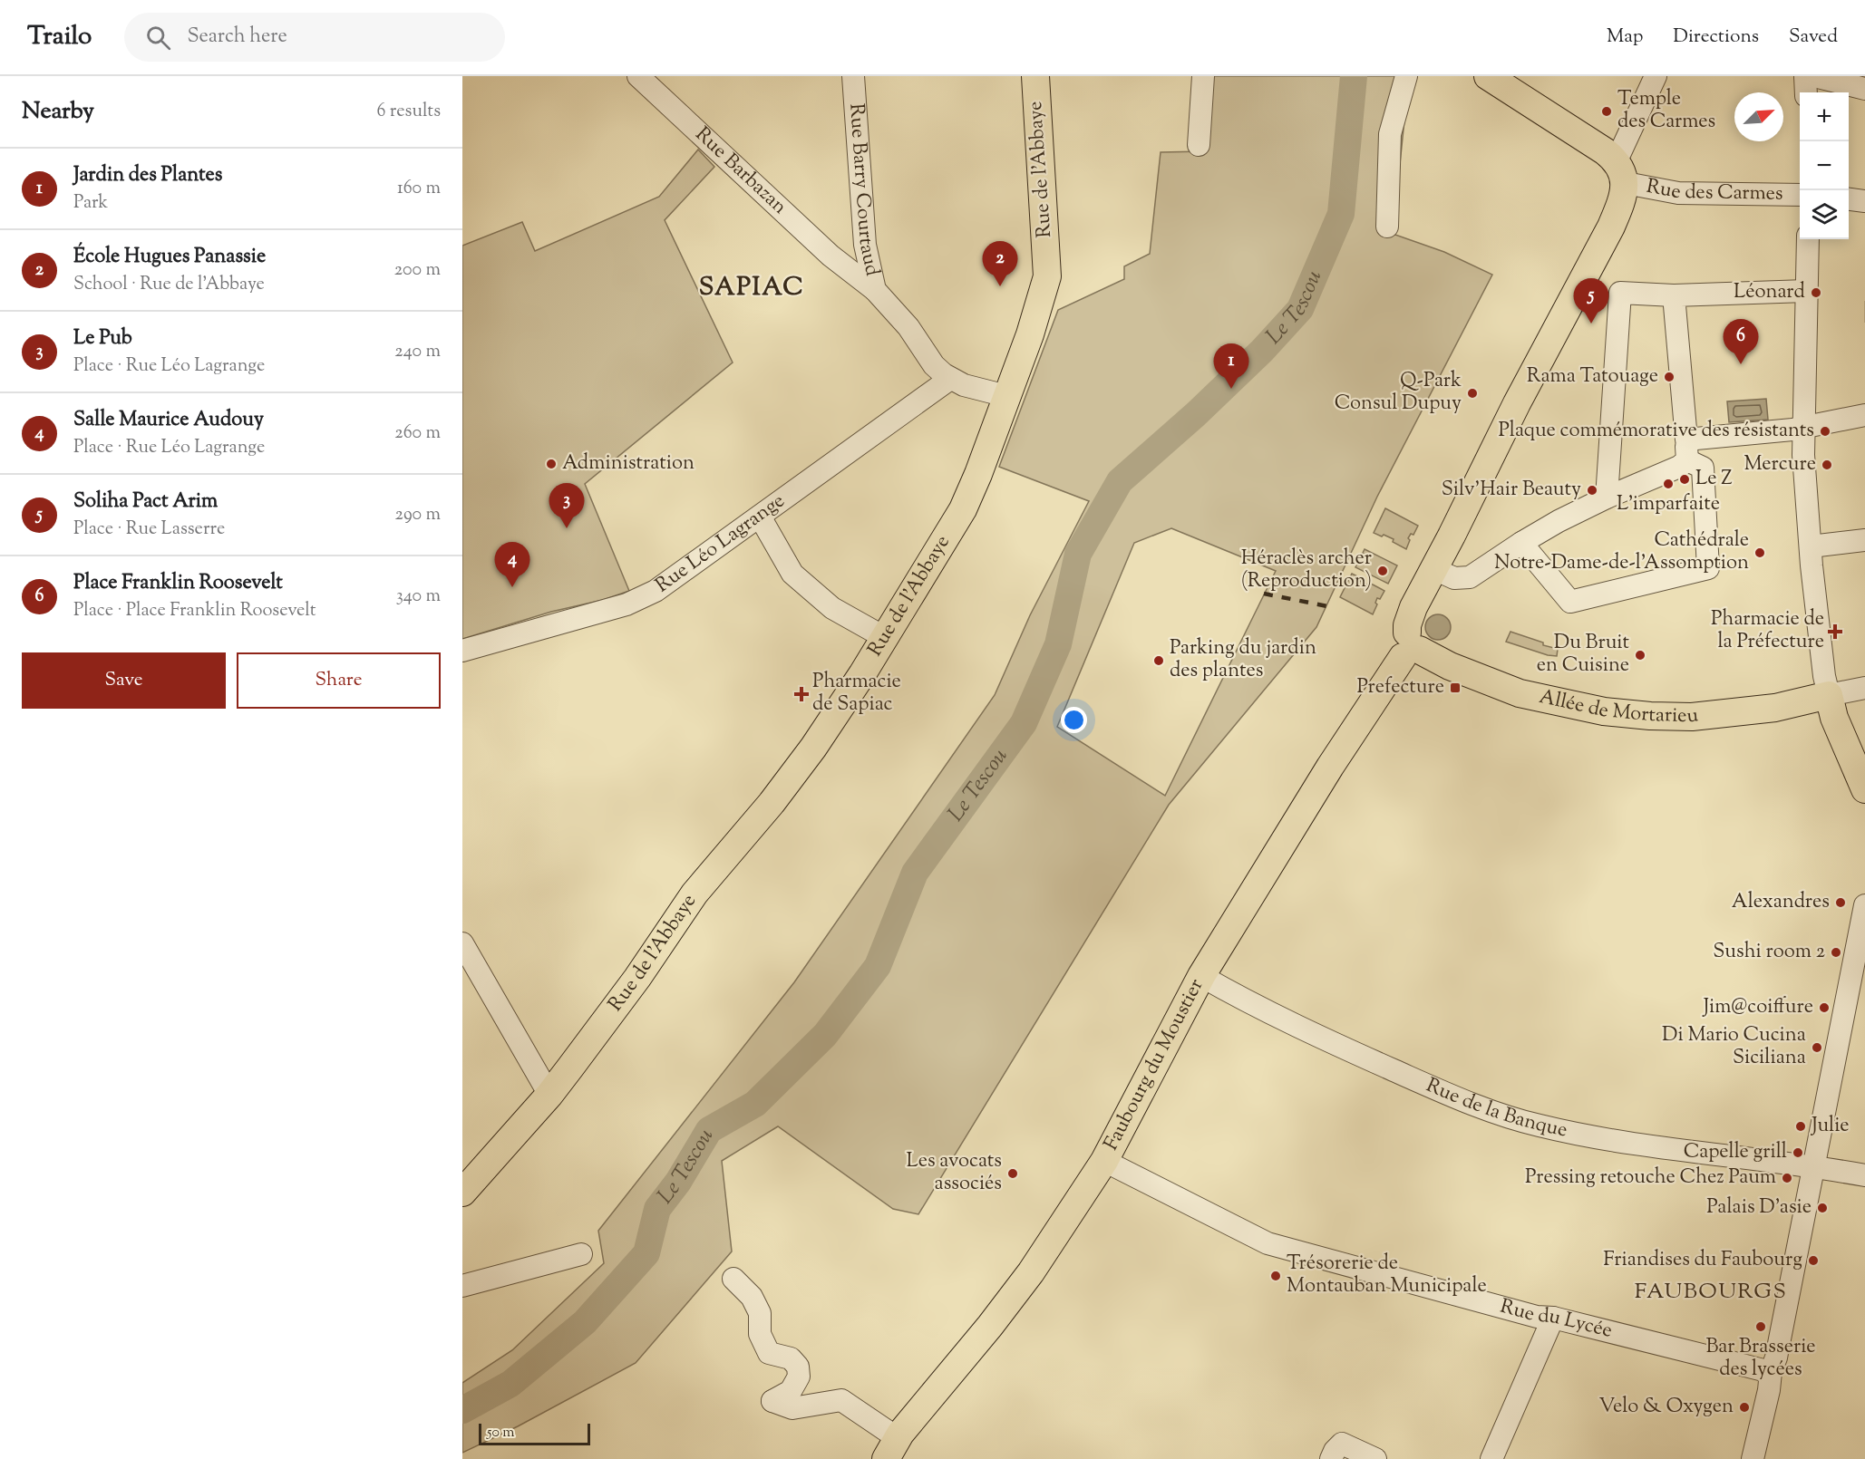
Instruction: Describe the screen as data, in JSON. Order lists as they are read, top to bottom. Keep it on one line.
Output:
{"streets":{"main road":["Rue de l'Abbaye","Allée de Mortarieu","Faubourg du Moustier"],"street":["Rue Barbazan","Rue Barry Courtaud","Rue des Carmes","Rue Léo Lagrange","Rue de la Banque","Rue du Lycée"]},"crossings":[["Rue de l'Abbaye","Rue Barry Courtaud"],["Rue Barbazan","Rue Barry Courtaud"],["Rue Barry Courtaud","Rue Léo Lagrange"],["Rue des Carmes","Faubourg du Moustier"],["Allée de Mortarieu","Faubourg du Moustier"],["Faubourg du Moustier","Rue de la Banque"],["Faubourg du Moustier","Rue du Lycée"]],"districts":["SAPIAC","FAUBOURGS"],"water":["Le Tescou"],"places":{"other":["Temple des Carmes","Léonard","Rama Tatouage","Q-Park Consul Dupuy","Plaque commémorative des résistants","Administration","Mercure","Le Z","L'imparfaite","Silv'Hair Beauty","Cathédrale Notre-Dame-de-l'Assomption","Héraclès archer (Reproduction)","Du Bruit en Cuisine","Parking du jardin des plantes","Alexandres","Sushi room 2","Jim@coiffure","Di Mario Cucina Siciliana","Julie","Capelle grill","Les avocats associés","Pressing retouche Chez Paum","Palais D'asie","Friandises du Faubourg","Trésorerie de Montauban Municipale","Bar Brasserie des lycées","Velo & Oxygen"],"health":["Pharmacie de la Préfecture","Pharmacie de Sapiac"],"transit":["Prefecture"]},"scale_bar":"50 m","north":"top right","page":{"header":"Trailo","search":"Search here","nav":["Map","Directions","Saved"],"heading":["Nearby","6 results"],"map_buttons":["+","−"],"list":[{"mark":"1","name":"Jardin des Plantes","note":"Park","value":"160 m"},{"mark":"2","name":"École Hugues Panassie","note":"School · Rue de l'Abbaye","value":"200 m"},{"mark":"3","name":"Le Pub","note":"Place · Rue Léo Lagrange","value":"240 m"},{"mark":"4","name":"Salle Maurice Audouy","note":"Place · Rue Léo Lagrange","value":"260 m"},{"mark":"5","name":"Soliha Pact Arim","note":"Place · Rue Lasserre","value":"290 m"},{"mark":"6","name":"Place Franklin Roosevelt","note":"Place · Place Franklin Roosevelt","value":"340 m"}],"pins":["2","5","6","1","3","4"],"buttons":["Save","Share"],"scale":"50 m"}}
